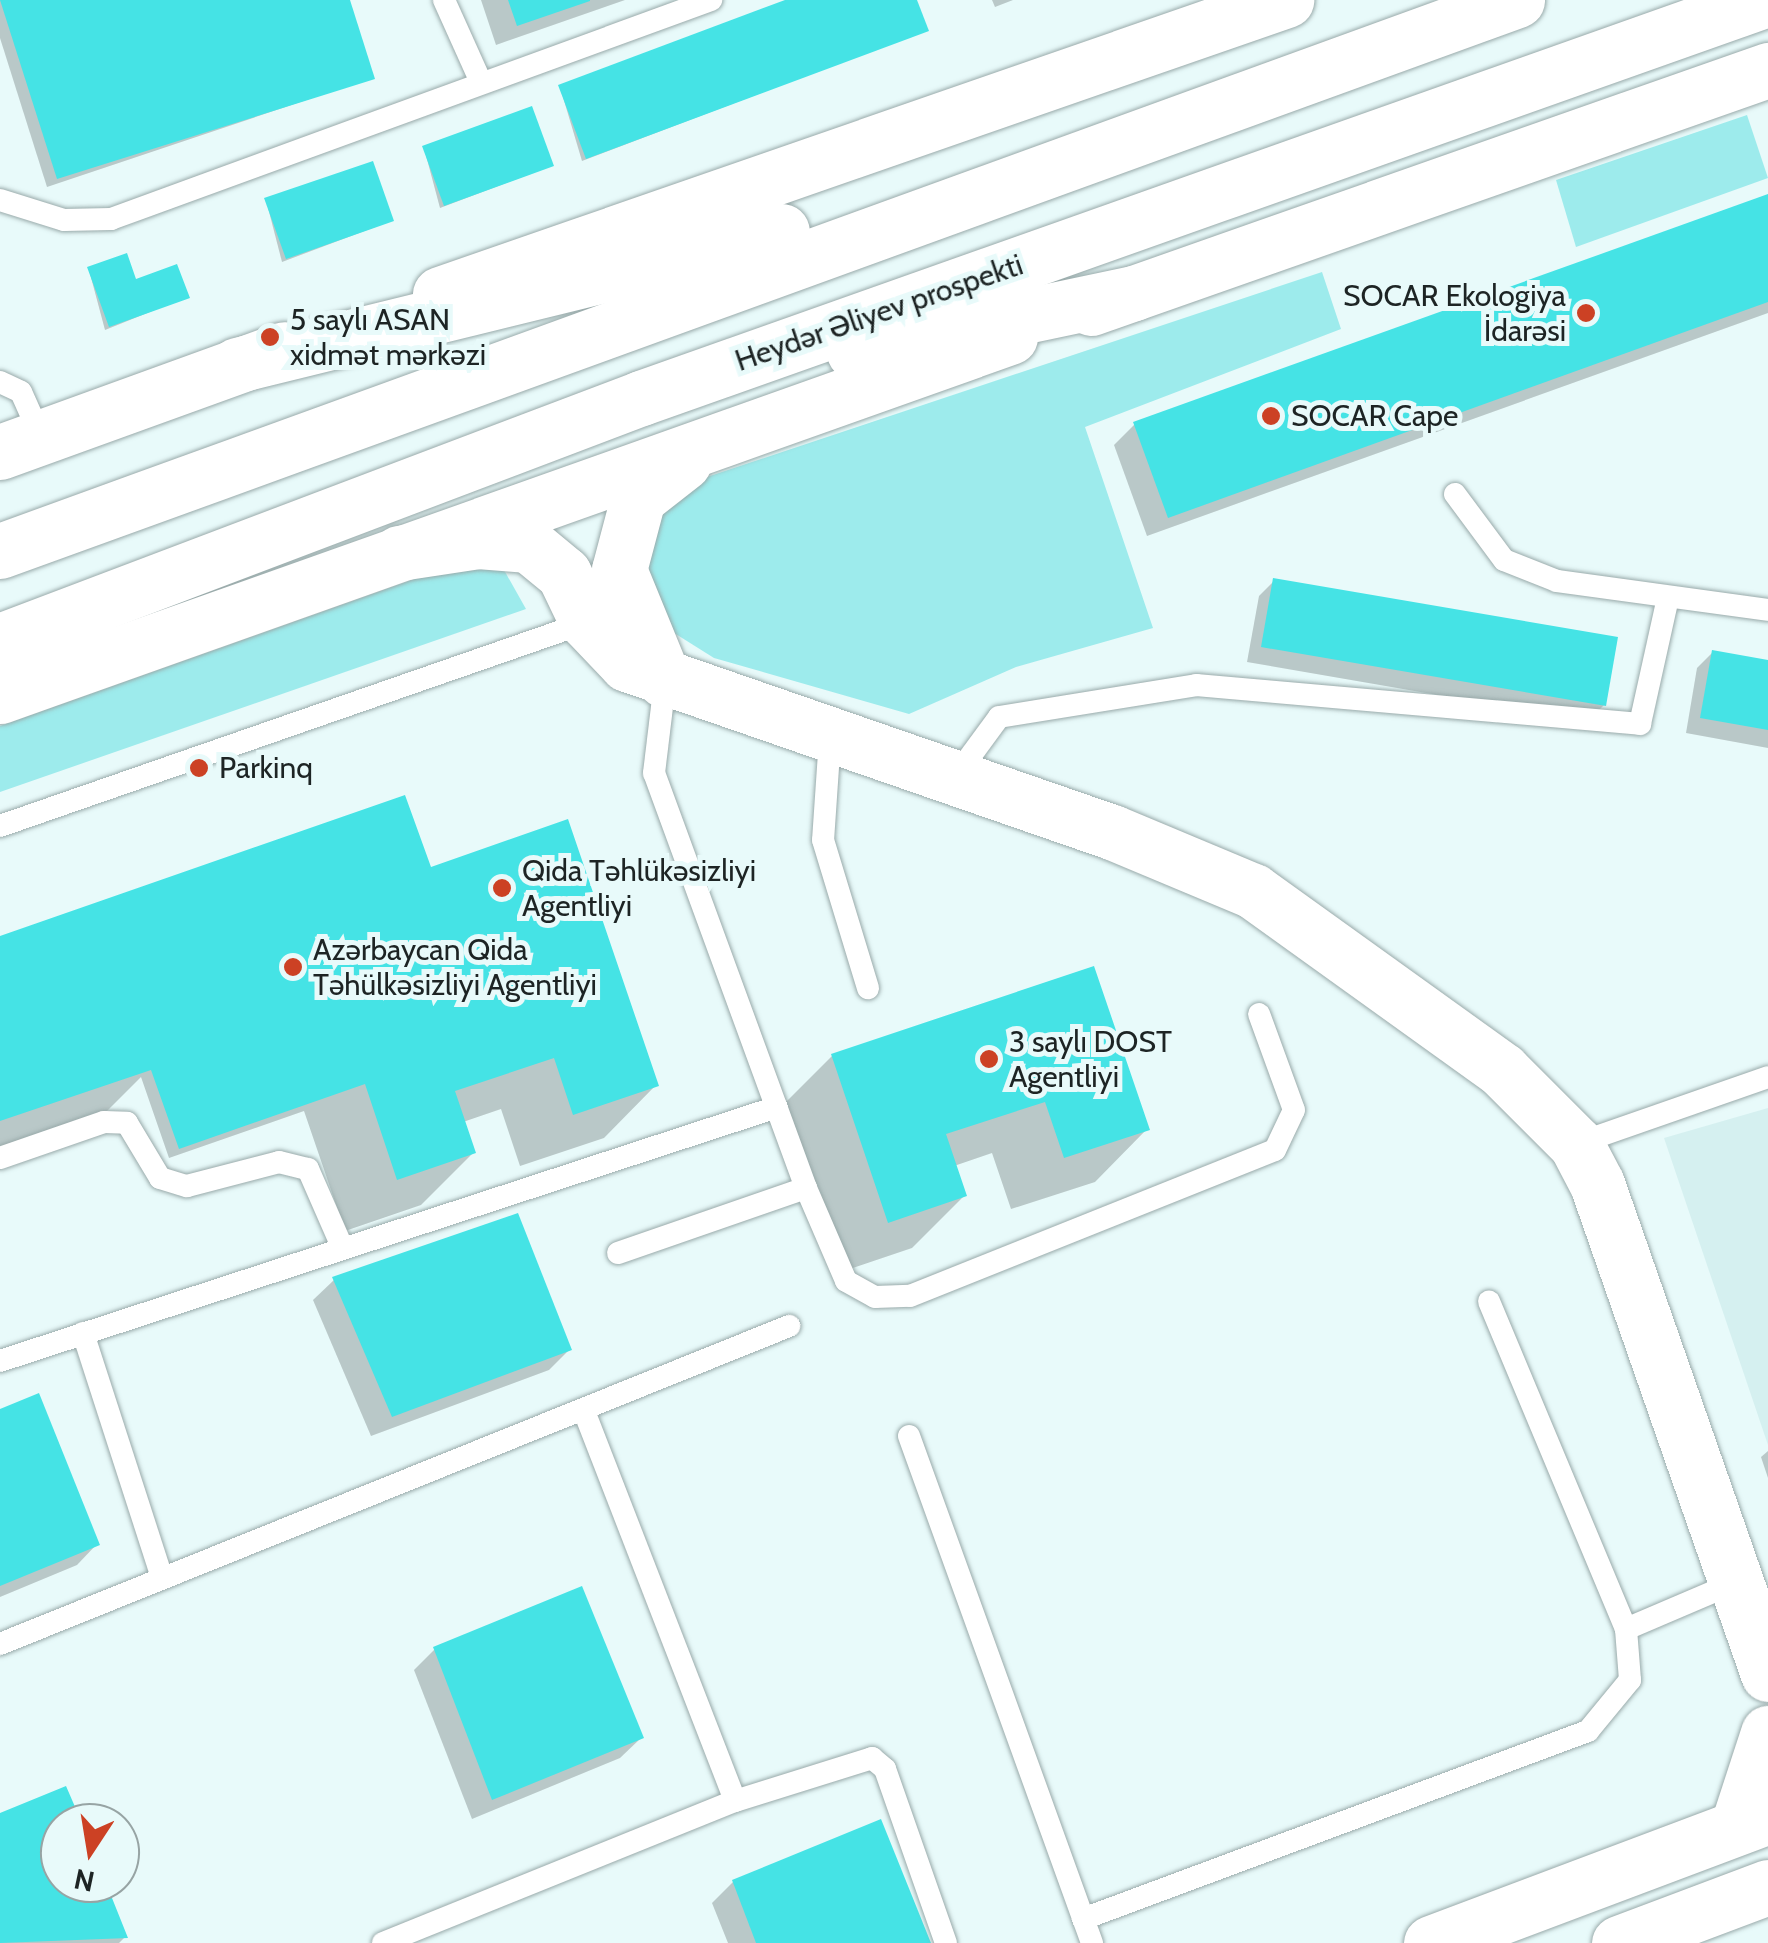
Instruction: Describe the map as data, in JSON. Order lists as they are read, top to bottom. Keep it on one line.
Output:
{"streets":{"main road":["Heydər Əliyev prospekti"]},"places":["SOCAR Ekologiya İdarəsi","5 saylı ASAN xidmət mərkəzi","SOCAR Cape","Parkinq","Qida Təhlükəsizliyi Agentliyi","Azərbaycan Qida Təhülkəsizliyi Agentliyi","3 saylı DOST Agentliyi"],"north":"bottom"}
